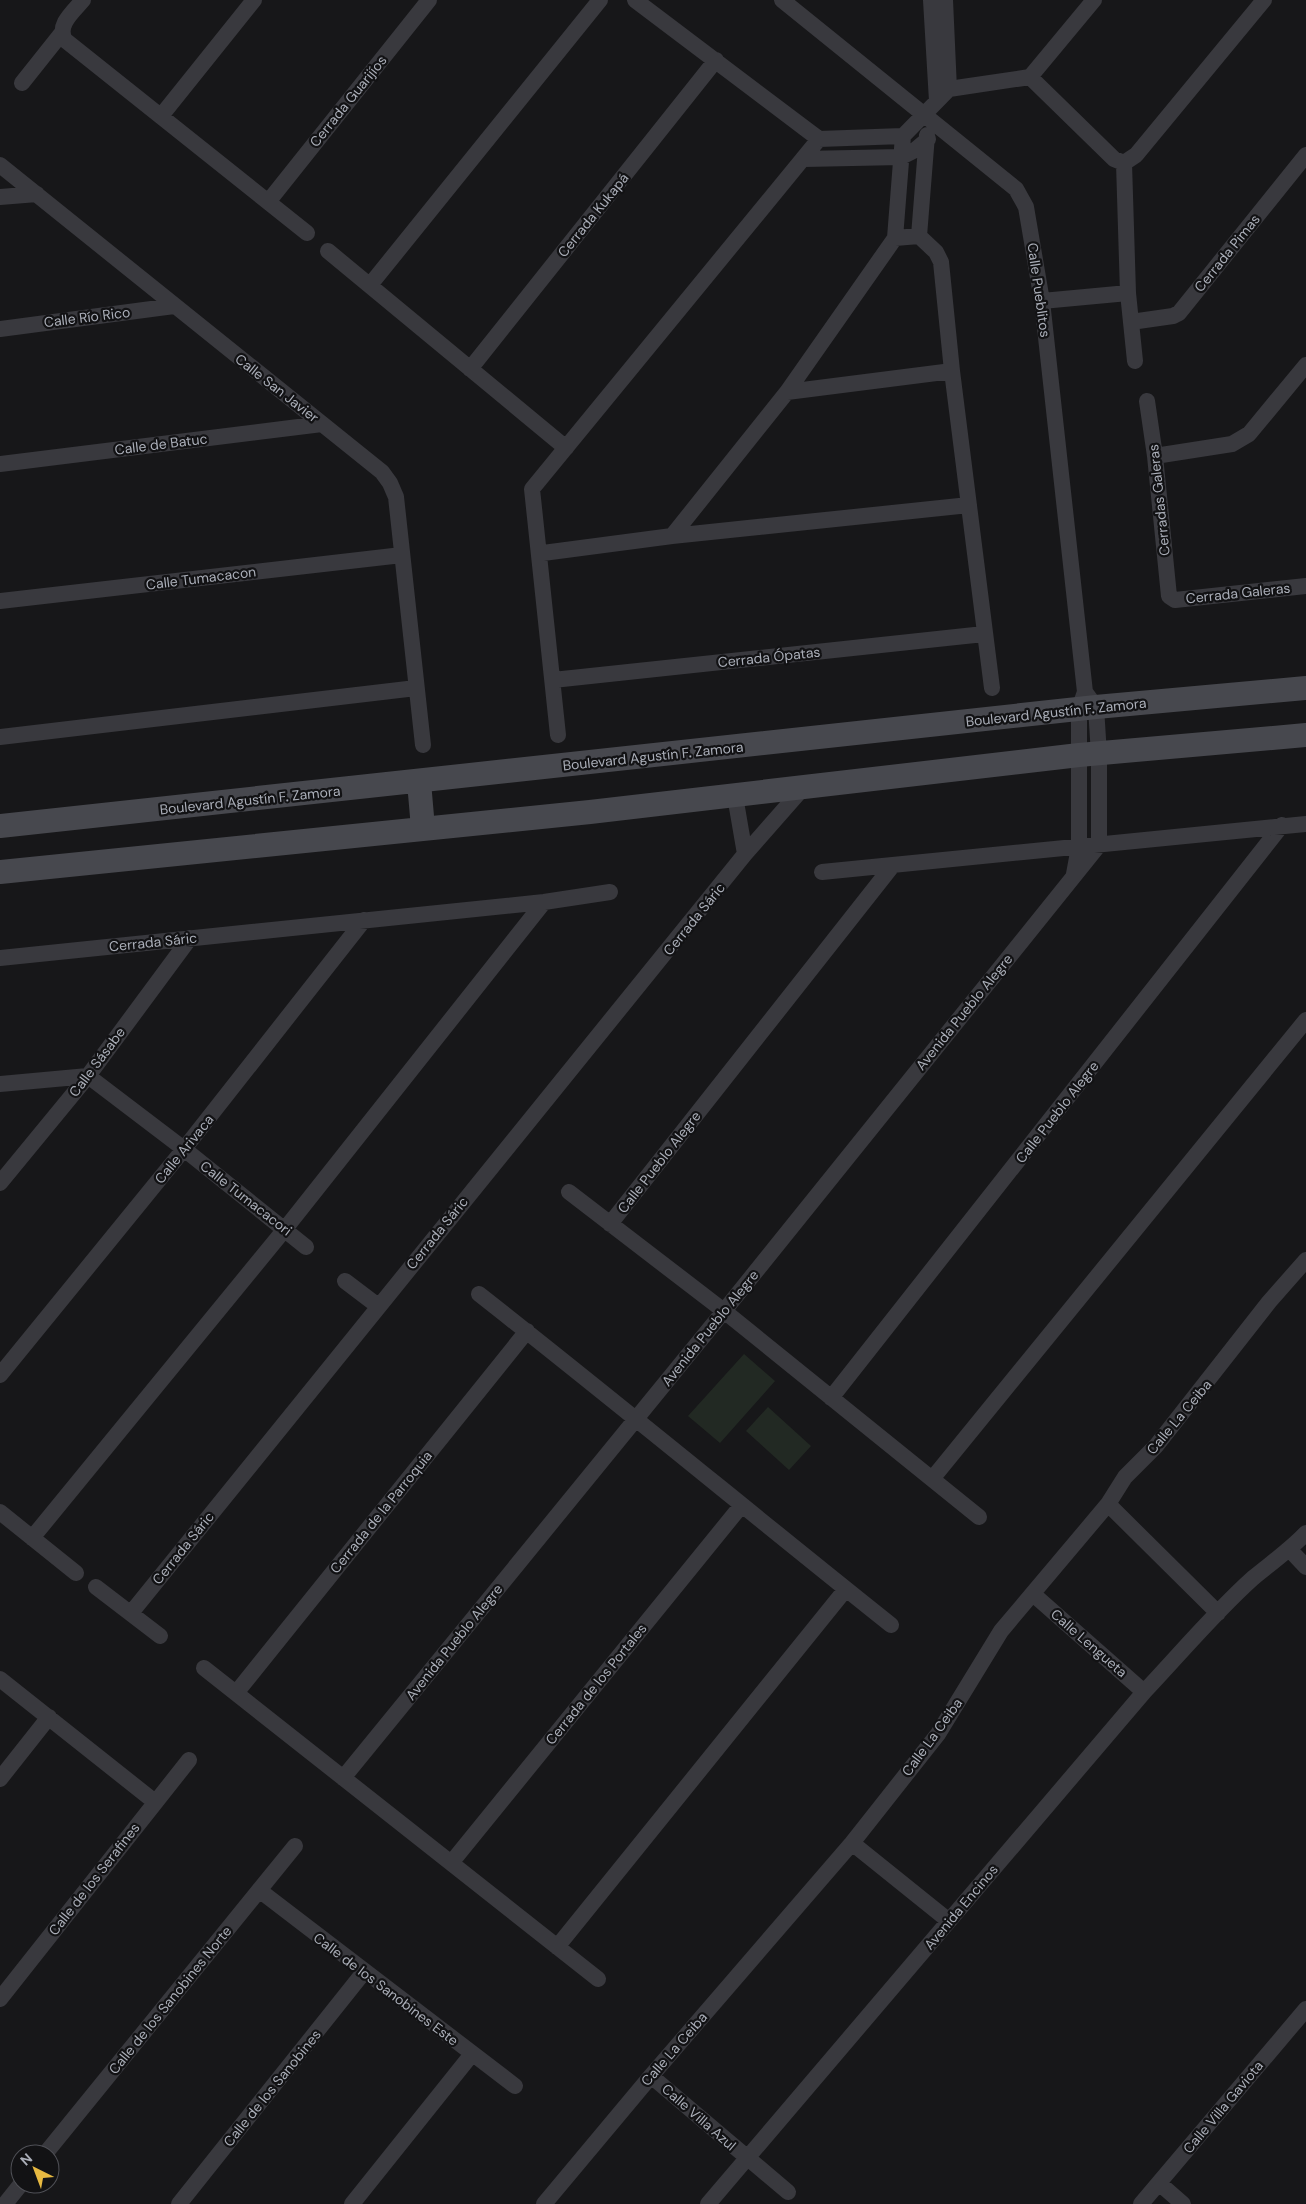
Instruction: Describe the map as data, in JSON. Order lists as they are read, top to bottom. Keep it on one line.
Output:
{"streets":{"street":["Cerrada Guarijíos","Cerrada Kukapá","Cerrada Pimas","Calle Pueblitos","Calle Río Rico","Calle San Javier","Calle de Batuc","Cerradas Galeras","Calle Tumacacon","Cerrada Galeras","Cerrada Ópatas","Boulevard Agustín F. Zamora","Cerrada Sáric","Avenida Pueblo Alegre","Calle Sásabe","Calle Pueblo Alegre","Calle Arivaca","Calle Tumacacori","Calle La Ceiba","Cerrada de la Parroquia","Calle Lengueta","Cerrada de los Portales","Calle de los Serafines","Avenida Encinos","Calle de los Sanobines Este","Calle de los Sanobines Norte","Calle de los Sanobines","Calle Villa Gaviota","Calle Villa Azul"]},"crossings":[["Calle Pueblitos","Boulevard Agustín F. Zamora"],["Calle Pueblitos","Avenida Pueblo Alegre"],["Calle Río Rico","Calle San Javier"],["Calle San Javier","Calle de Batuc"],["Calle San Javier","Calle Tumacacon"],["Cerradas Galeras","Cerrada Galeras"],["Boulevard Agustín F. Zamora","Avenida Pueblo Alegre"],["Cerrada Sáric","Calle Sásabe"],["Cerrada Sáric","Calle Arivaca"],["Avenida Pueblo Alegre","Calle Pueblo Alegre"],["Calle Sásabe","Calle Tumacacori"],["Calle Arivaca","Calle Tumacacori"],["Calle La Ceiba","Calle Lengueta"],["Calle La Ceiba","Calle Villa Azul"],["Calle Lengueta","Avenida Encinos"],["Avenida Encinos","Calle Villa Azul"],["Calle de los Sanobines Este","Calle de los Sanobines Norte"],["Calle de los Sanobines Este","Calle de los Sanobines"]],"north":"top left"}
